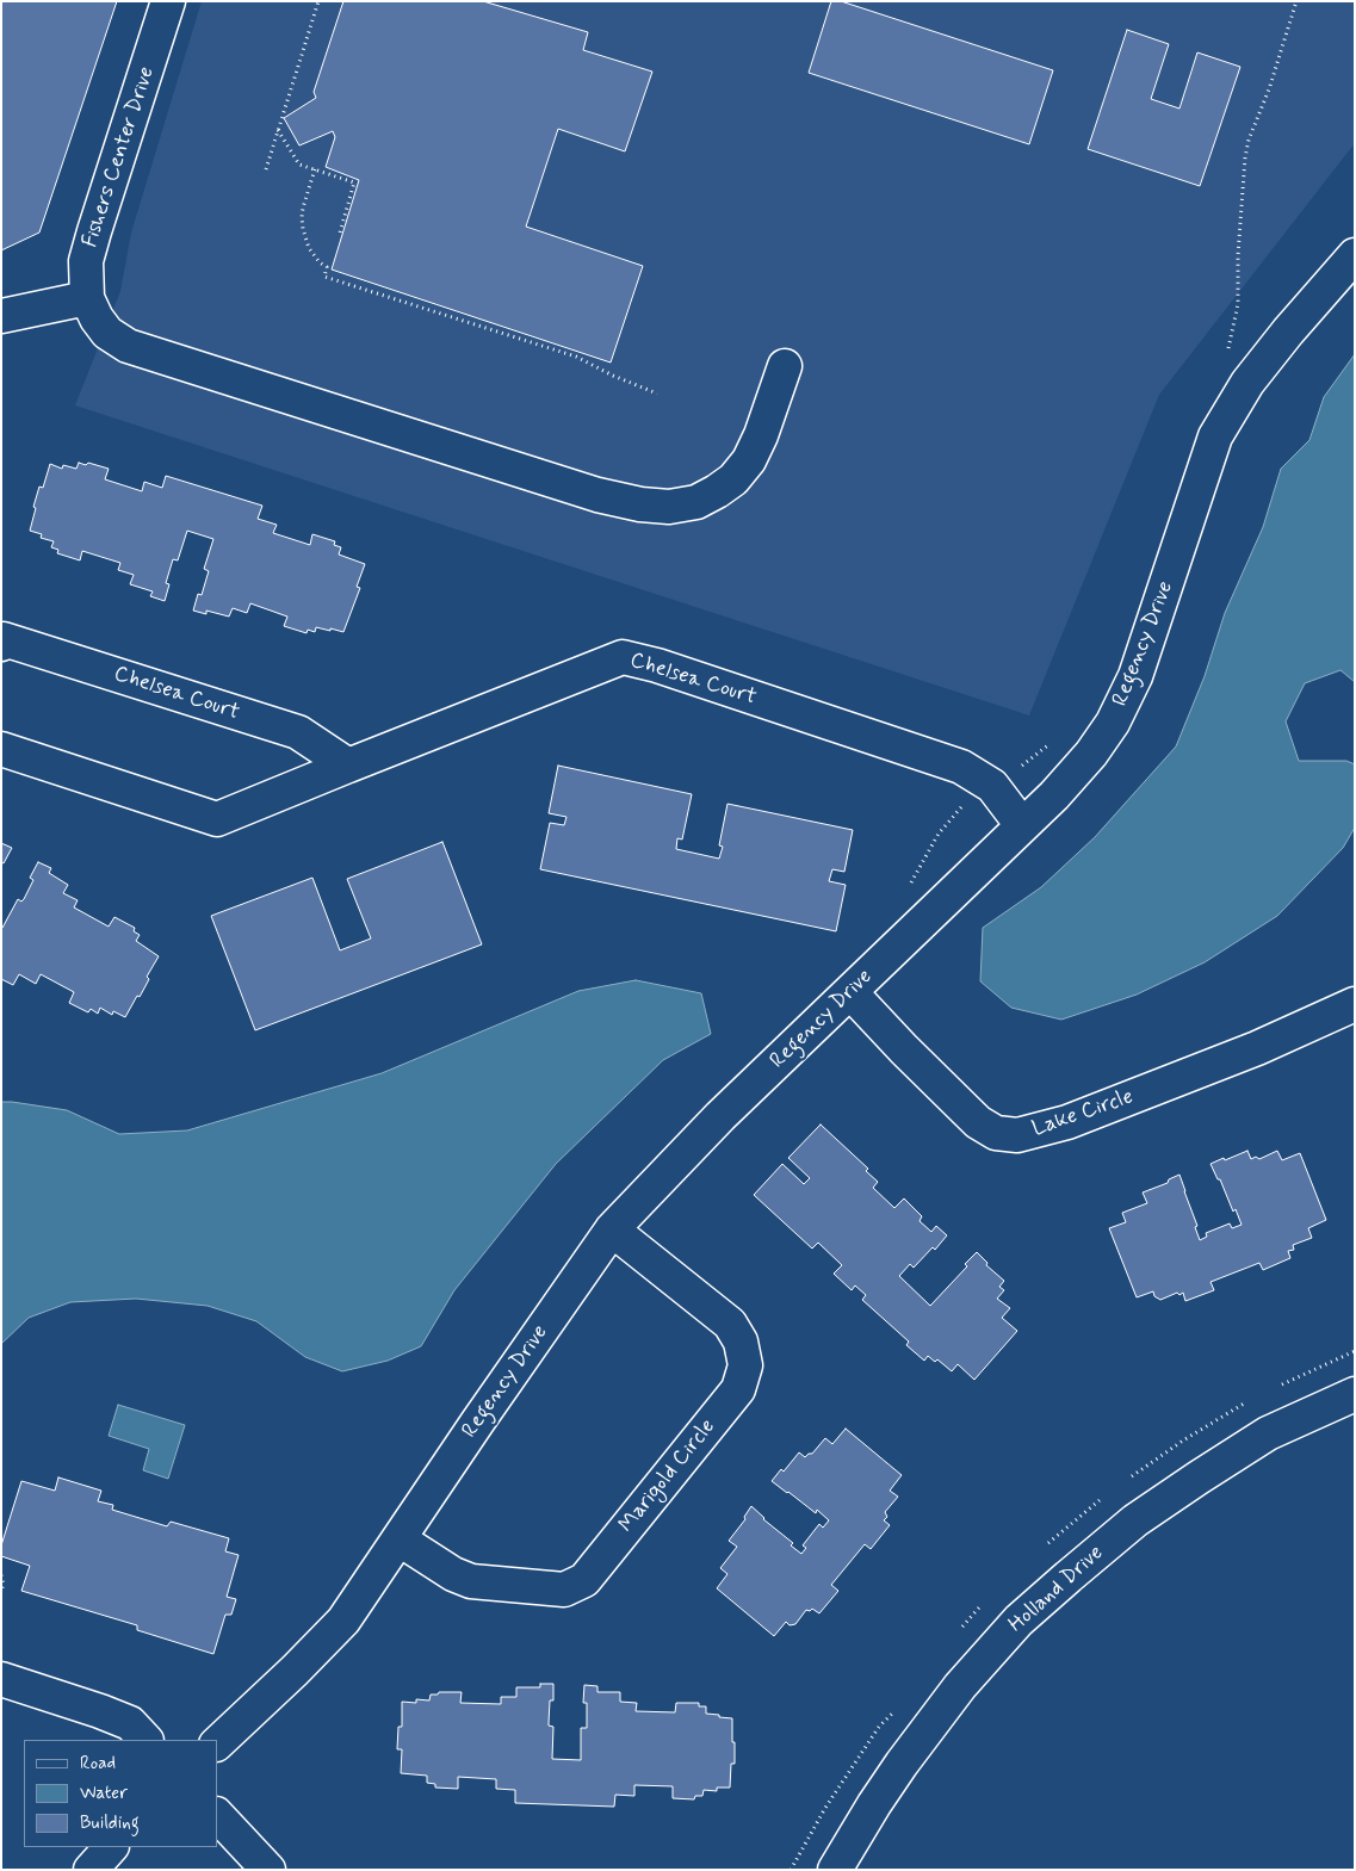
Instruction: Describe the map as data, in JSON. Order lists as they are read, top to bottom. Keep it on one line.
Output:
{"streets":{"street":["Fishers Center Drive","Regency Drive","Chelsea Court","Lake Circle","Marigold Circle","Holland Drive"]},"crossings":[["Regency Drive","Chelsea Court"],["Regency Drive","Lake Circle"],["Regency Drive","Marigold Circle"]],"legend":["Road","Water","Building"]}
